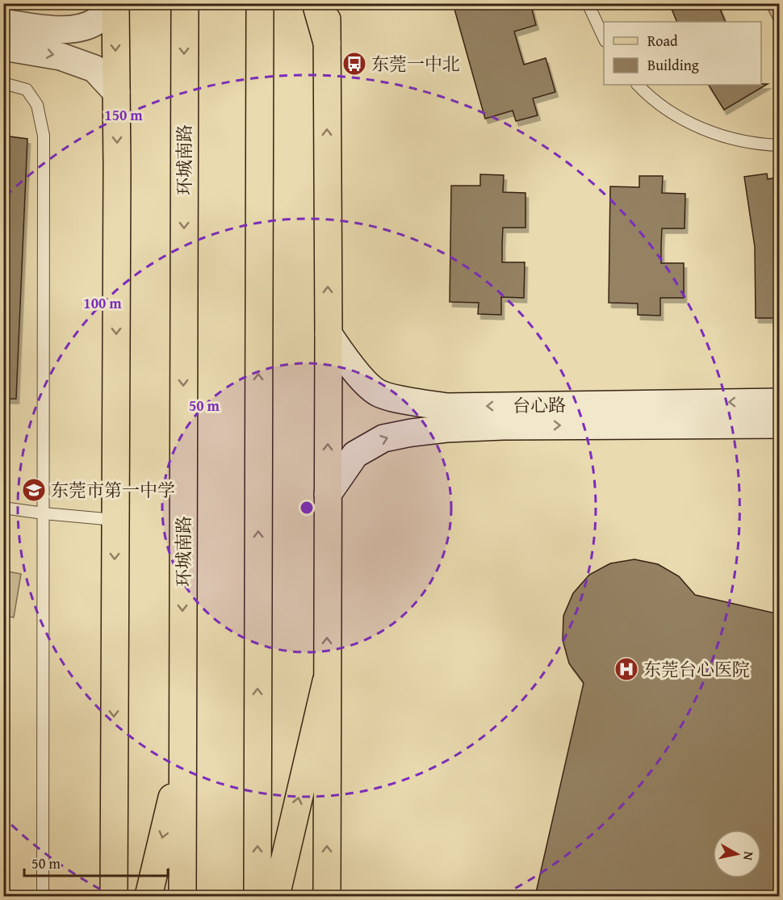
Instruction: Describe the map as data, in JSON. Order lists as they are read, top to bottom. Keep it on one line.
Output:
{"streets":{"main road":["环城南路","台心路"]},"places":{"bus stop":["东莞一中北"],"school or university":["东莞市第一中学"],"hospital":["东莞台心医院"]},"legend":["Road","Building"],"scale_bar":"50 m","north":"right","rings":["150 m","100 m","50 m"]}
